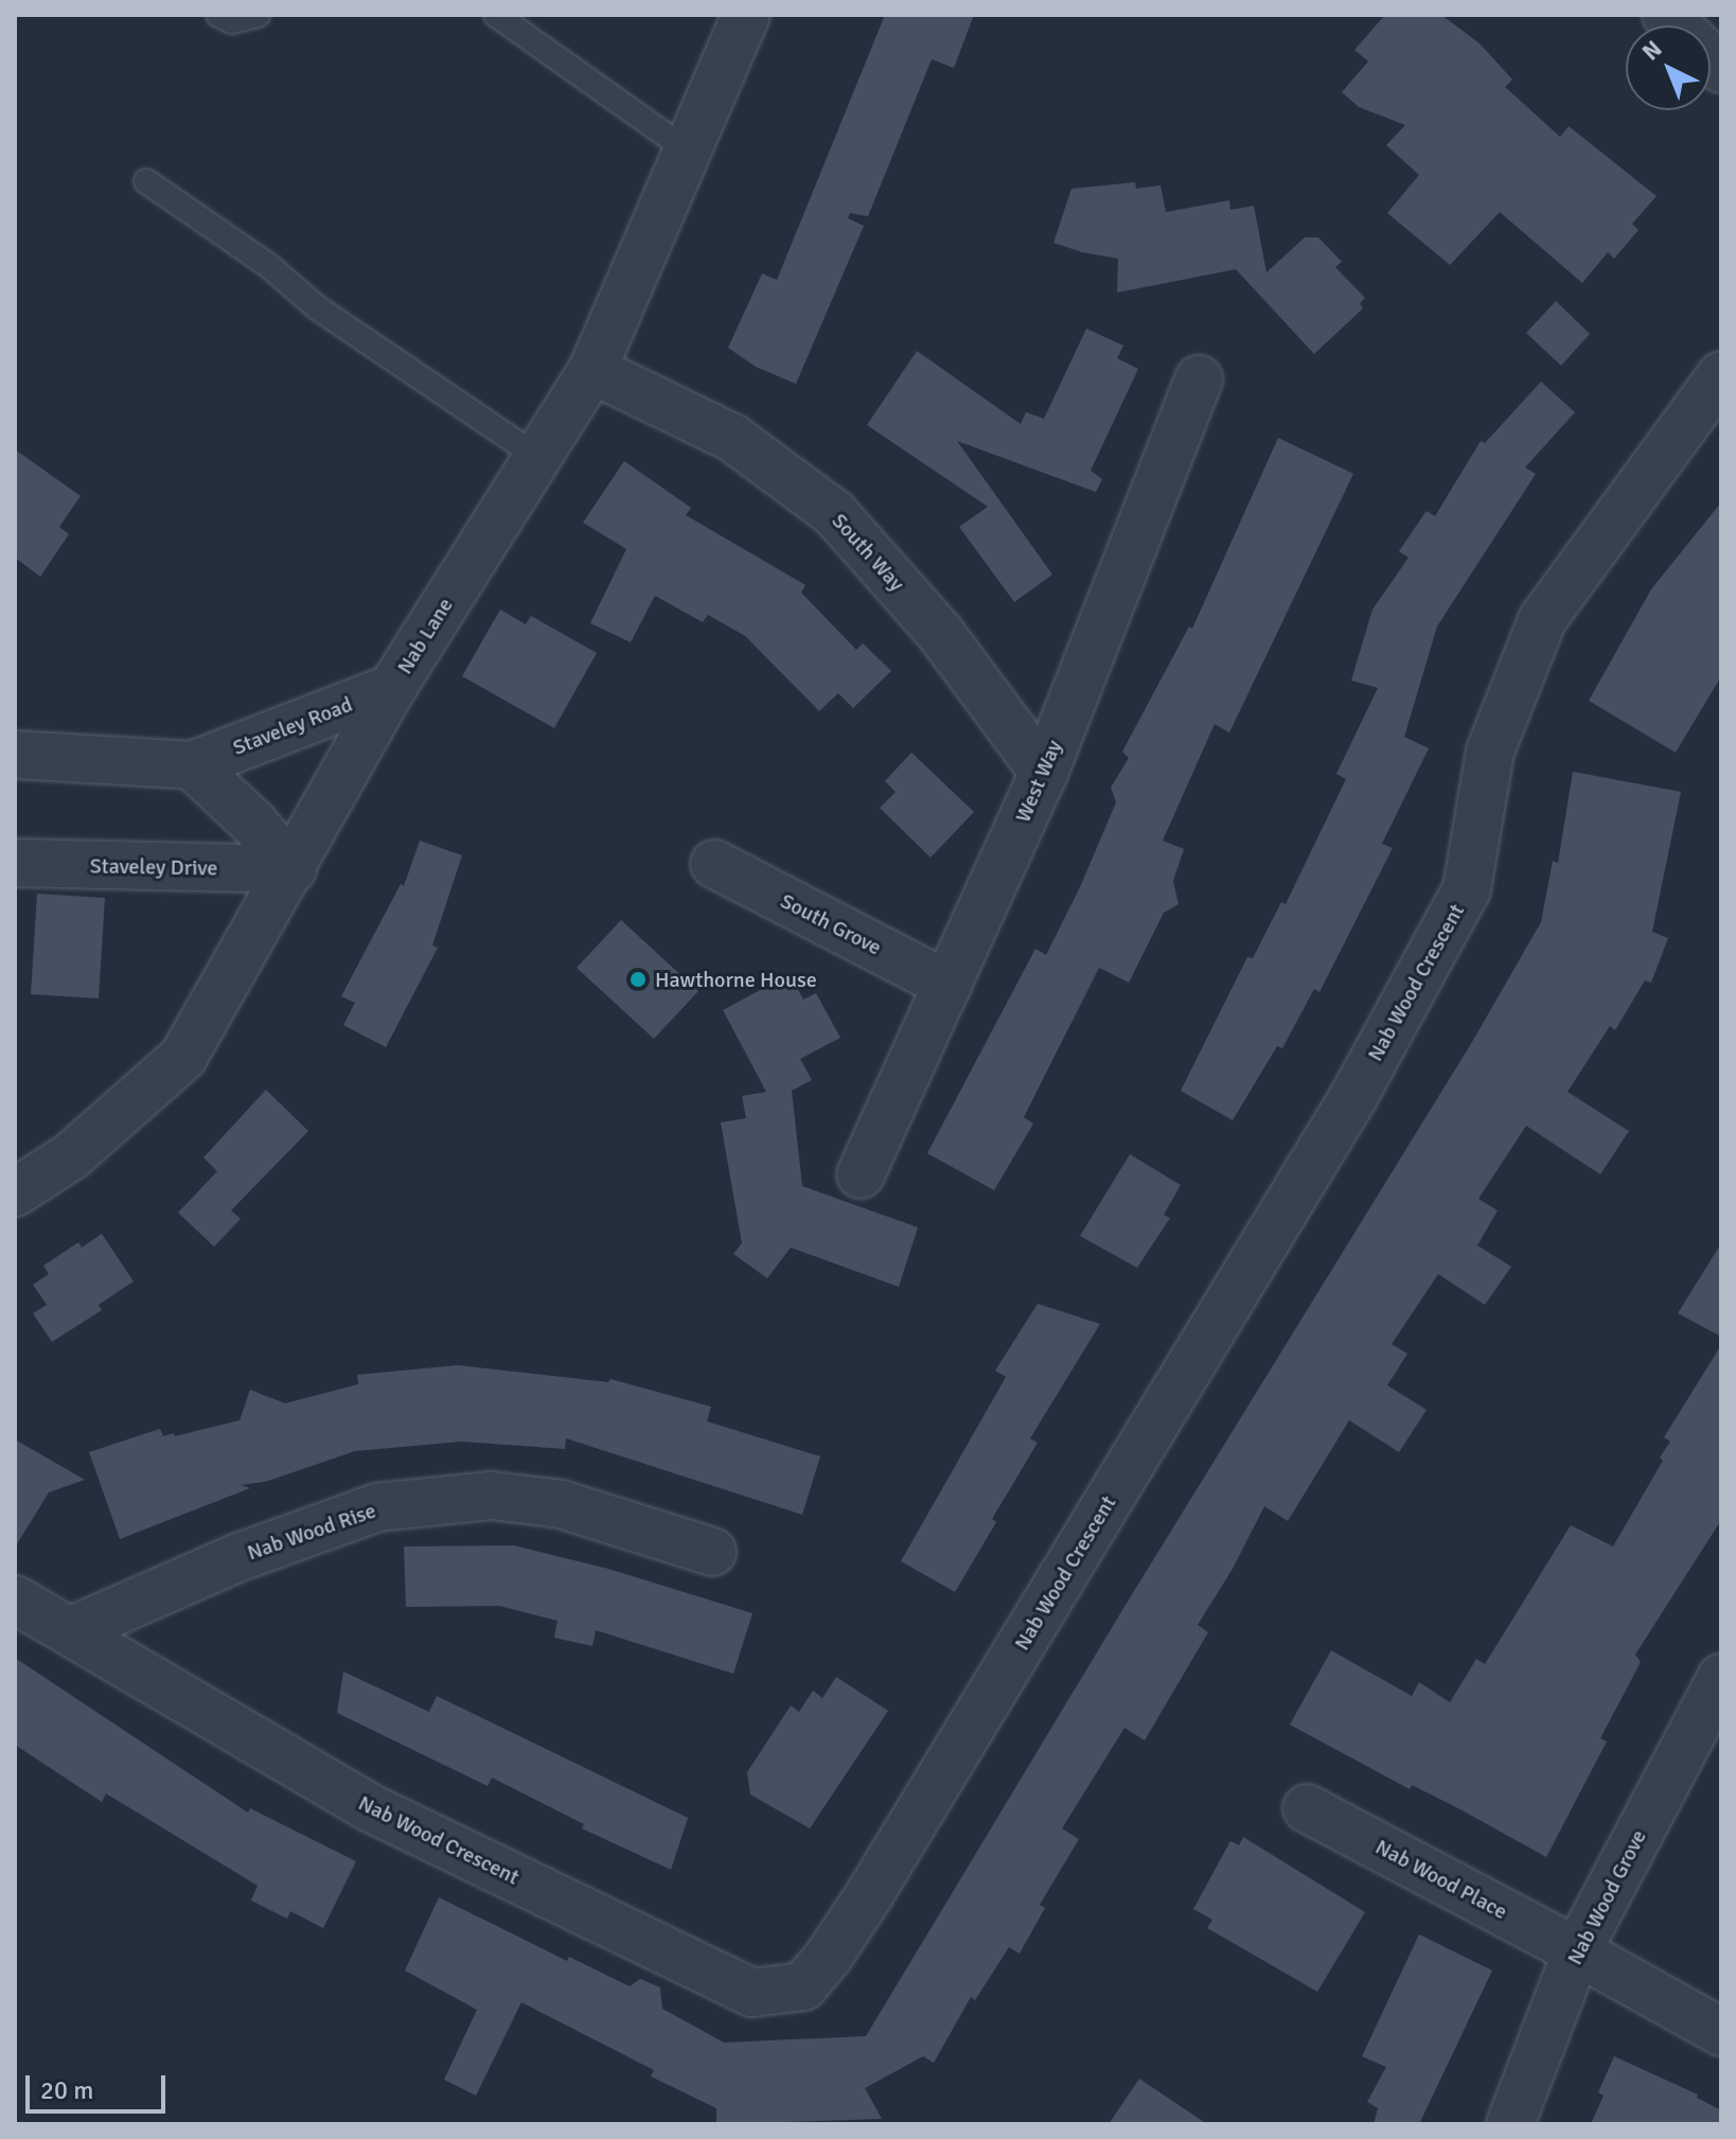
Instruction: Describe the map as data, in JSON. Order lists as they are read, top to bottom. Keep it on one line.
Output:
{"streets":{"street":["South Way","Nab Lane","Staveley Road","West Way","Staveley Drive","South Grove","Nab Wood Crescent","Nab Wood Rise","Nab Wood Place","Nab Wood Grove"]},"crossings":[["South Way","Nab Lane"],["South Way","West Way"],["Nab Lane","Staveley Road"],["Nab Lane","Staveley Drive"],["West Way","South Grove"],["Nab Wood Crescent","Nab Wood Rise"],["Nab Wood Place","Nab Wood Grove"]],"places":["Hawthorne House"],"scale_bar":"20 m","north":"top left"}
